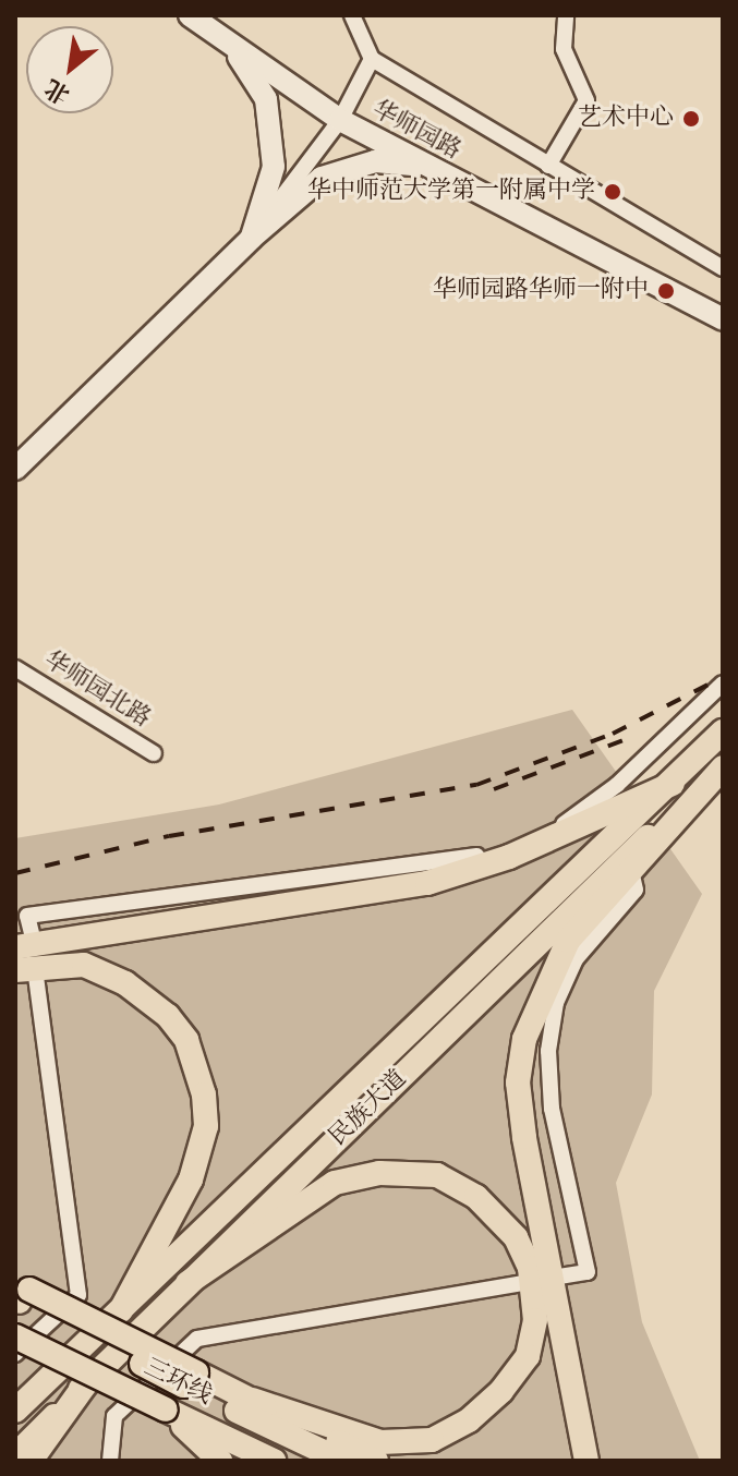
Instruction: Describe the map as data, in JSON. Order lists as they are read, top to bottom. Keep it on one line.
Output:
{"streets":{"main road":["华师园路","民族大道","三环线"],"street":["华师园北路"]},"places":["艺术中心","华中师范大学第一附属中学","华师园路华师一附中"],"north":"bottom left"}
